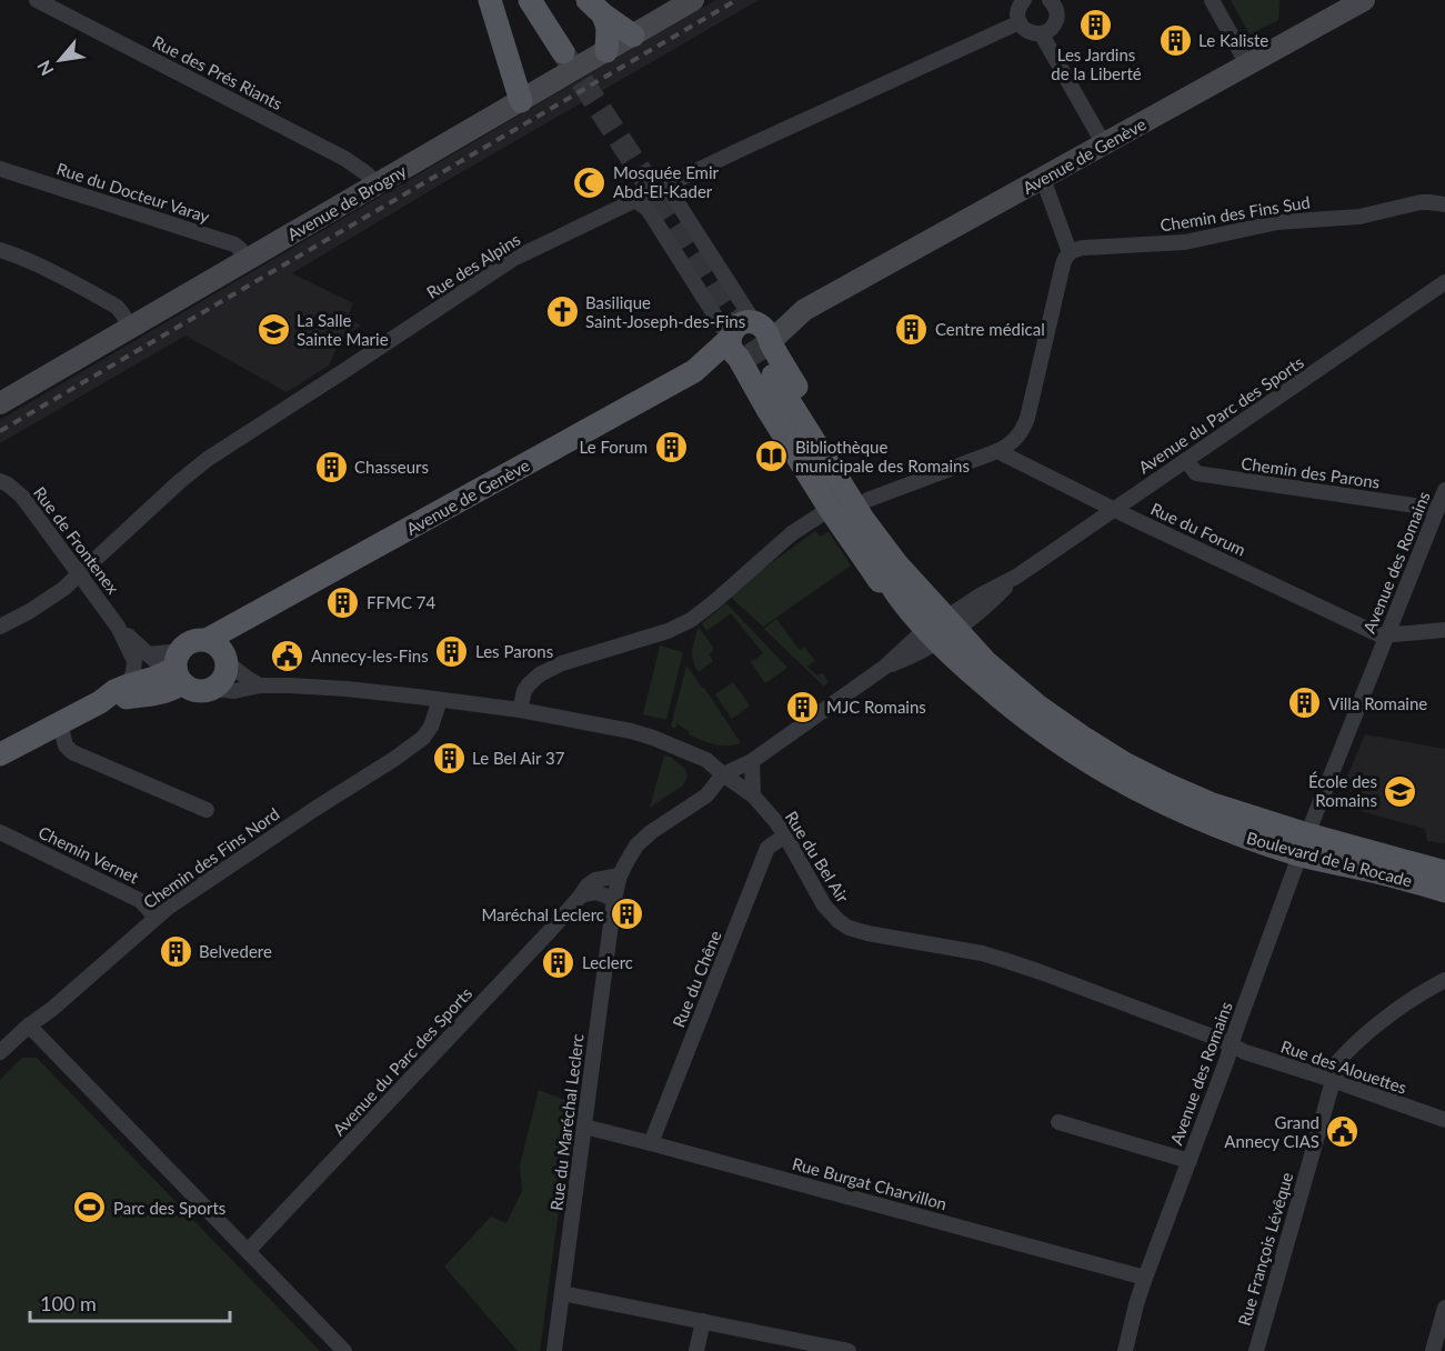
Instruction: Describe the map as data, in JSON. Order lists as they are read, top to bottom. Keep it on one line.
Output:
{"streets":{"main road":["Avenue de Genève","Avenue de Brogny","Boulevard de la Rocade"],"street":["Rue des Prés Riants","Rue du Docteur Varay","Chemin des Fins Sud","Rue des Alpins","Avenue du Parc des Sports","Chemin des Parons","Rue du Forum","Rue de Frontenex","Avenue des Romains","Chemin Vernet","Rue du Bel Air","Chemin des Fins Nord","Rue du Chêne","Rue des Alouettes","Rue du Maréchal Leclerc","Rue Burgat Charvillon","Rue François Lévêque"]},"crossings":[["Rue des Prés Riants","Avenue de Brogny"],["Avenue de Genève","Rue de Frontenex"],["Avenue de Genève","Rue du Bel Air"],["Rue du Docteur Varay","Avenue de Brogny"],["Rue des Alpins","Rue de Frontenex"],["Avenue du Parc des Sports","Chemin des Parons"],["Avenue du Parc des Sports","Rue du Forum"],["Avenue du Parc des Sports","Rue du Bel Air"],["Avenue du Parc des Sports","Boulevard de la Rocade"],["Avenue du Parc des Sports","Rue du Maréchal Leclerc"],["Chemin des Parons","Avenue des Romains"],["Rue du Forum","Avenue des Romains"],["Rue de Frontenex","Rue du Bel Air"],["Avenue des Romains","Rue du Bel Air"],["Avenue des Romains","Boulevard de la Rocade"],["Avenue des Romains","Rue des Alouettes"],["Avenue des Romains","Rue Burgat Charvillon"],["Chemin Vernet","Chemin des Fins Nord"],["Rue du Bel Air","Chemin des Fins Nord"],["Rue du Bel Air","Rue du Chêne"],["Rue du Bel Air","Rue des Alouettes"],["Rue du Chêne","Rue Burgat Charvillon"],["Rue des Alouettes","Rue François Lévêque"],["Rue du Maréchal Leclerc","Rue Burgat Charvillon"]],"places":{"building":["Les Jardins de la Liberté","Le Kaliste","Centre médical","Le Forum","Chasseurs","FFMC 74","Les Parons","Villa Romaine","MJC Romains","Le Bel Air 37","Maréchal Leclerc","Belvedere","Leclerc"],"mosque":["Mosquée Emir Abd-El-Kader"],"church":["Basilique Saint-Joseph-des-Fins"],"school or university":["La Salle Sainte Marie","École des Romains"],"library":["Bibliothèque municipale des Romains"],"public building":["Annecy-les-Fins","Grand Annecy CIAS"],"sports":["Parc des Sports"]},"scale_bar":"100 m","north":"bottom left"}
